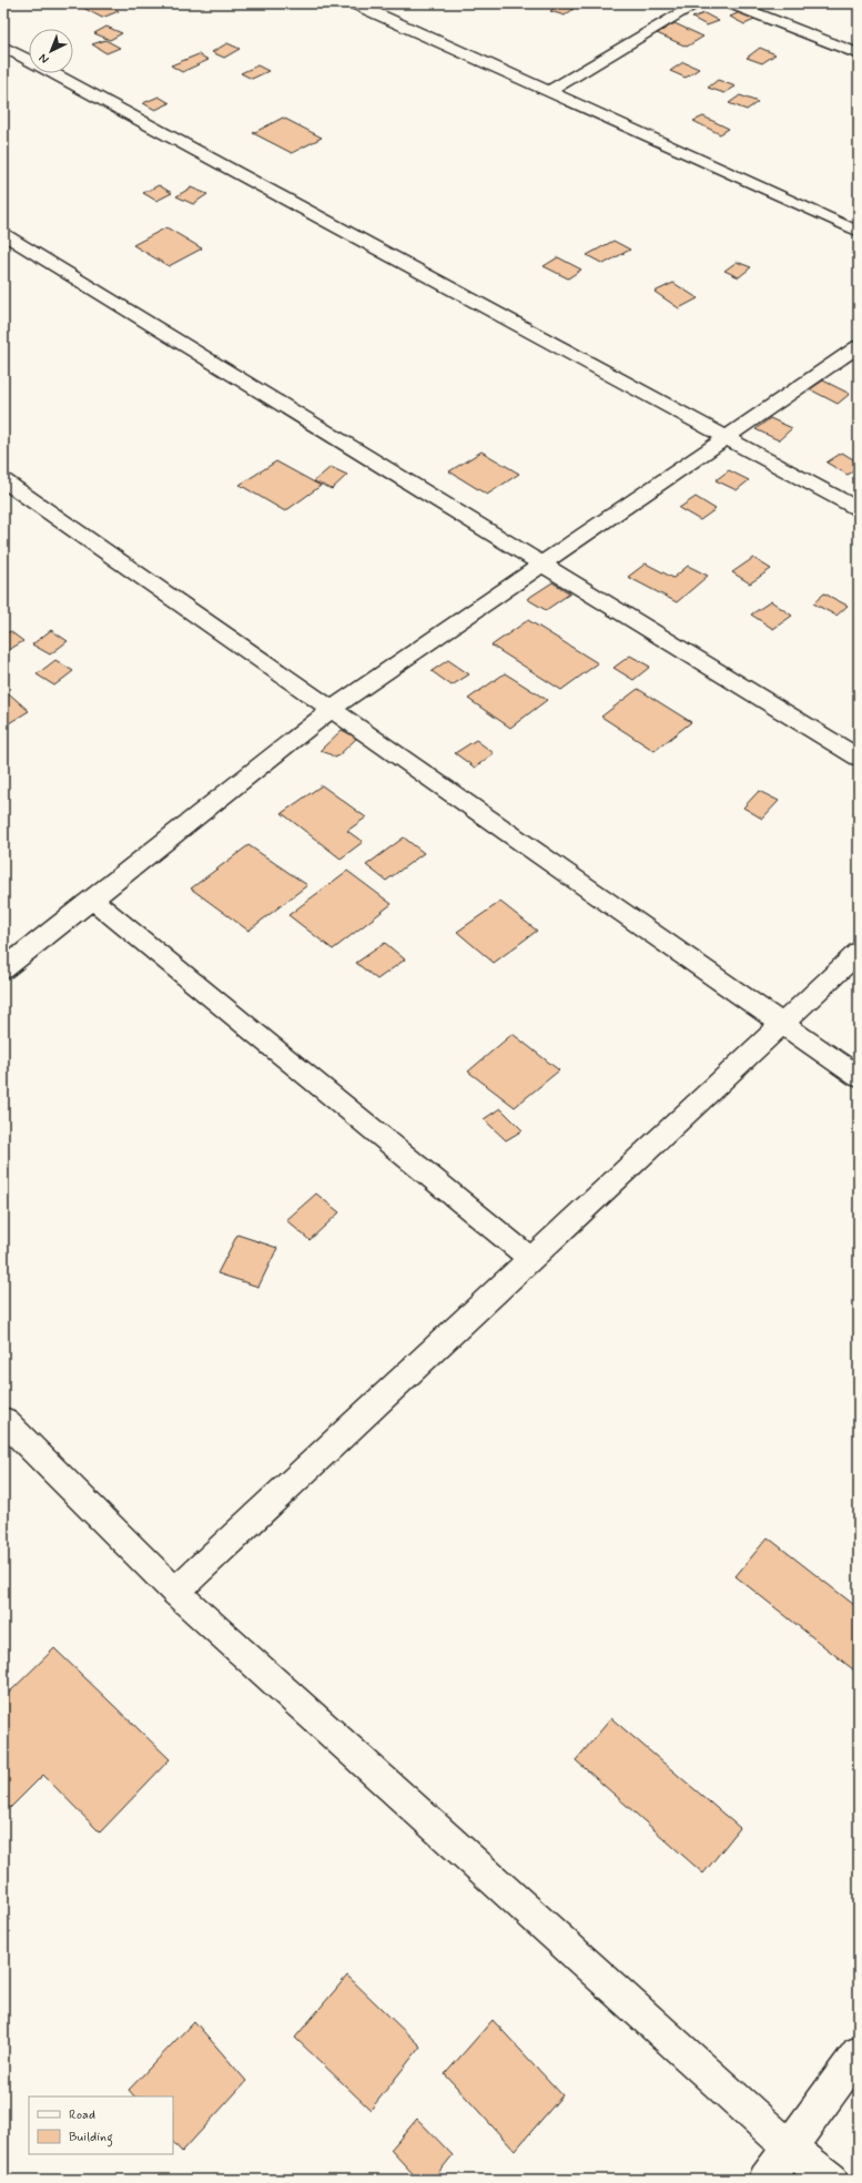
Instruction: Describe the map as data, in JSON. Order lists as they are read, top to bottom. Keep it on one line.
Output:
{"legend":["Road","Building"],"north":"bottom left"}
